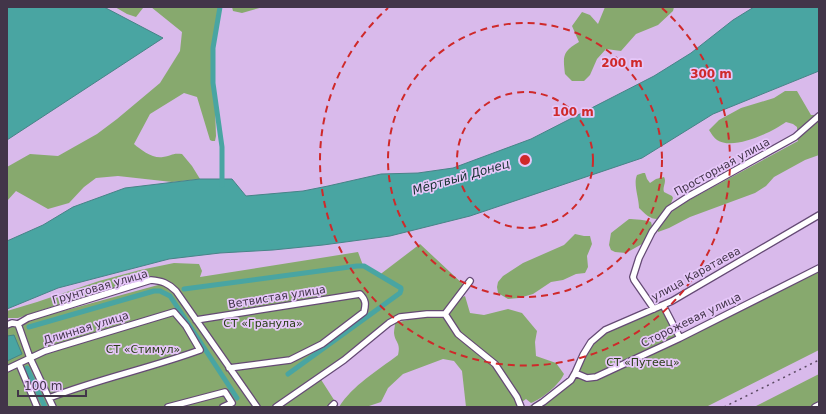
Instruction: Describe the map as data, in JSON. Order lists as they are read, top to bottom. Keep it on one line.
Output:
{"streets":{"street":["Просторная улица","улица Каратаева","Грунтовая улица","Ветвистая улица","Сторожевая улица","Длинная улица"]},"crossings":[["Просторная улица","улица Каратаева"],["улица Каратаева","Сторожевая улица"],["Грунтовая улица","Ветвистая улица"]],"water":["Мёртвый Донец"],"parks":["СТ «Гранула»","СТ «Стимул»","СТ «Путеец»"],"scale_bar":"100 m","rings":["200 m","300 m","100 m"]}
